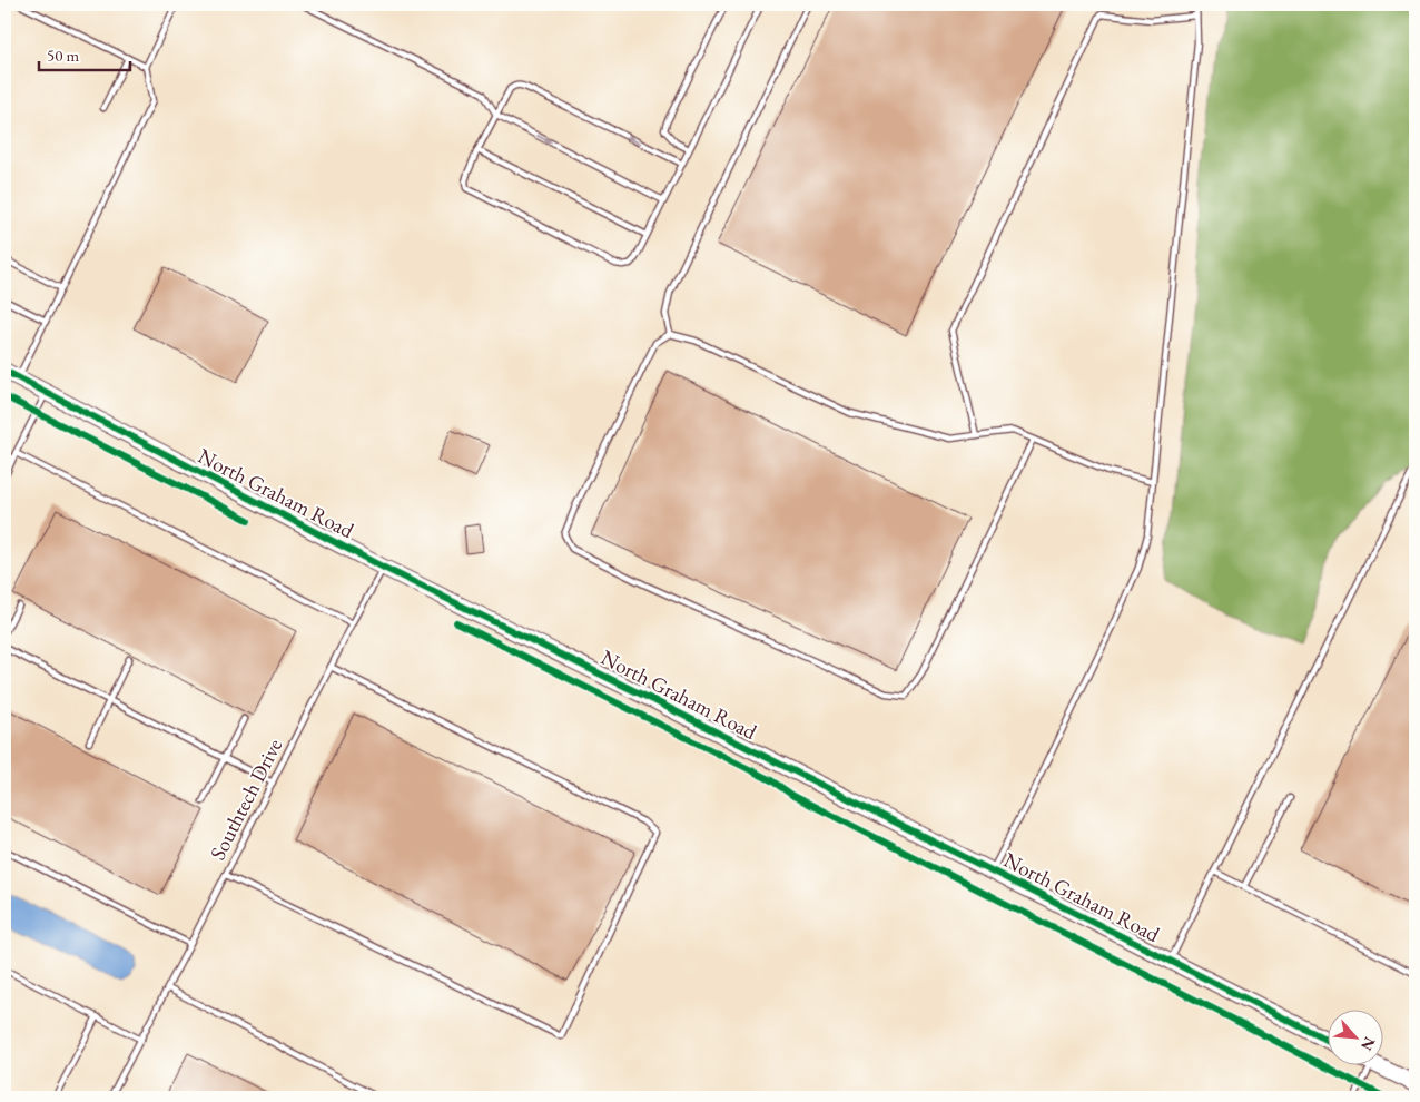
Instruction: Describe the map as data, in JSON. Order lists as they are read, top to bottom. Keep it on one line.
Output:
{"streets":{"street":["North Graham Road"],"lane":["Southtech Drive"]},"crossings":[["North Graham Road","Southtech Drive"]],"scale_bar":"50 m","north":"bottom right"}
